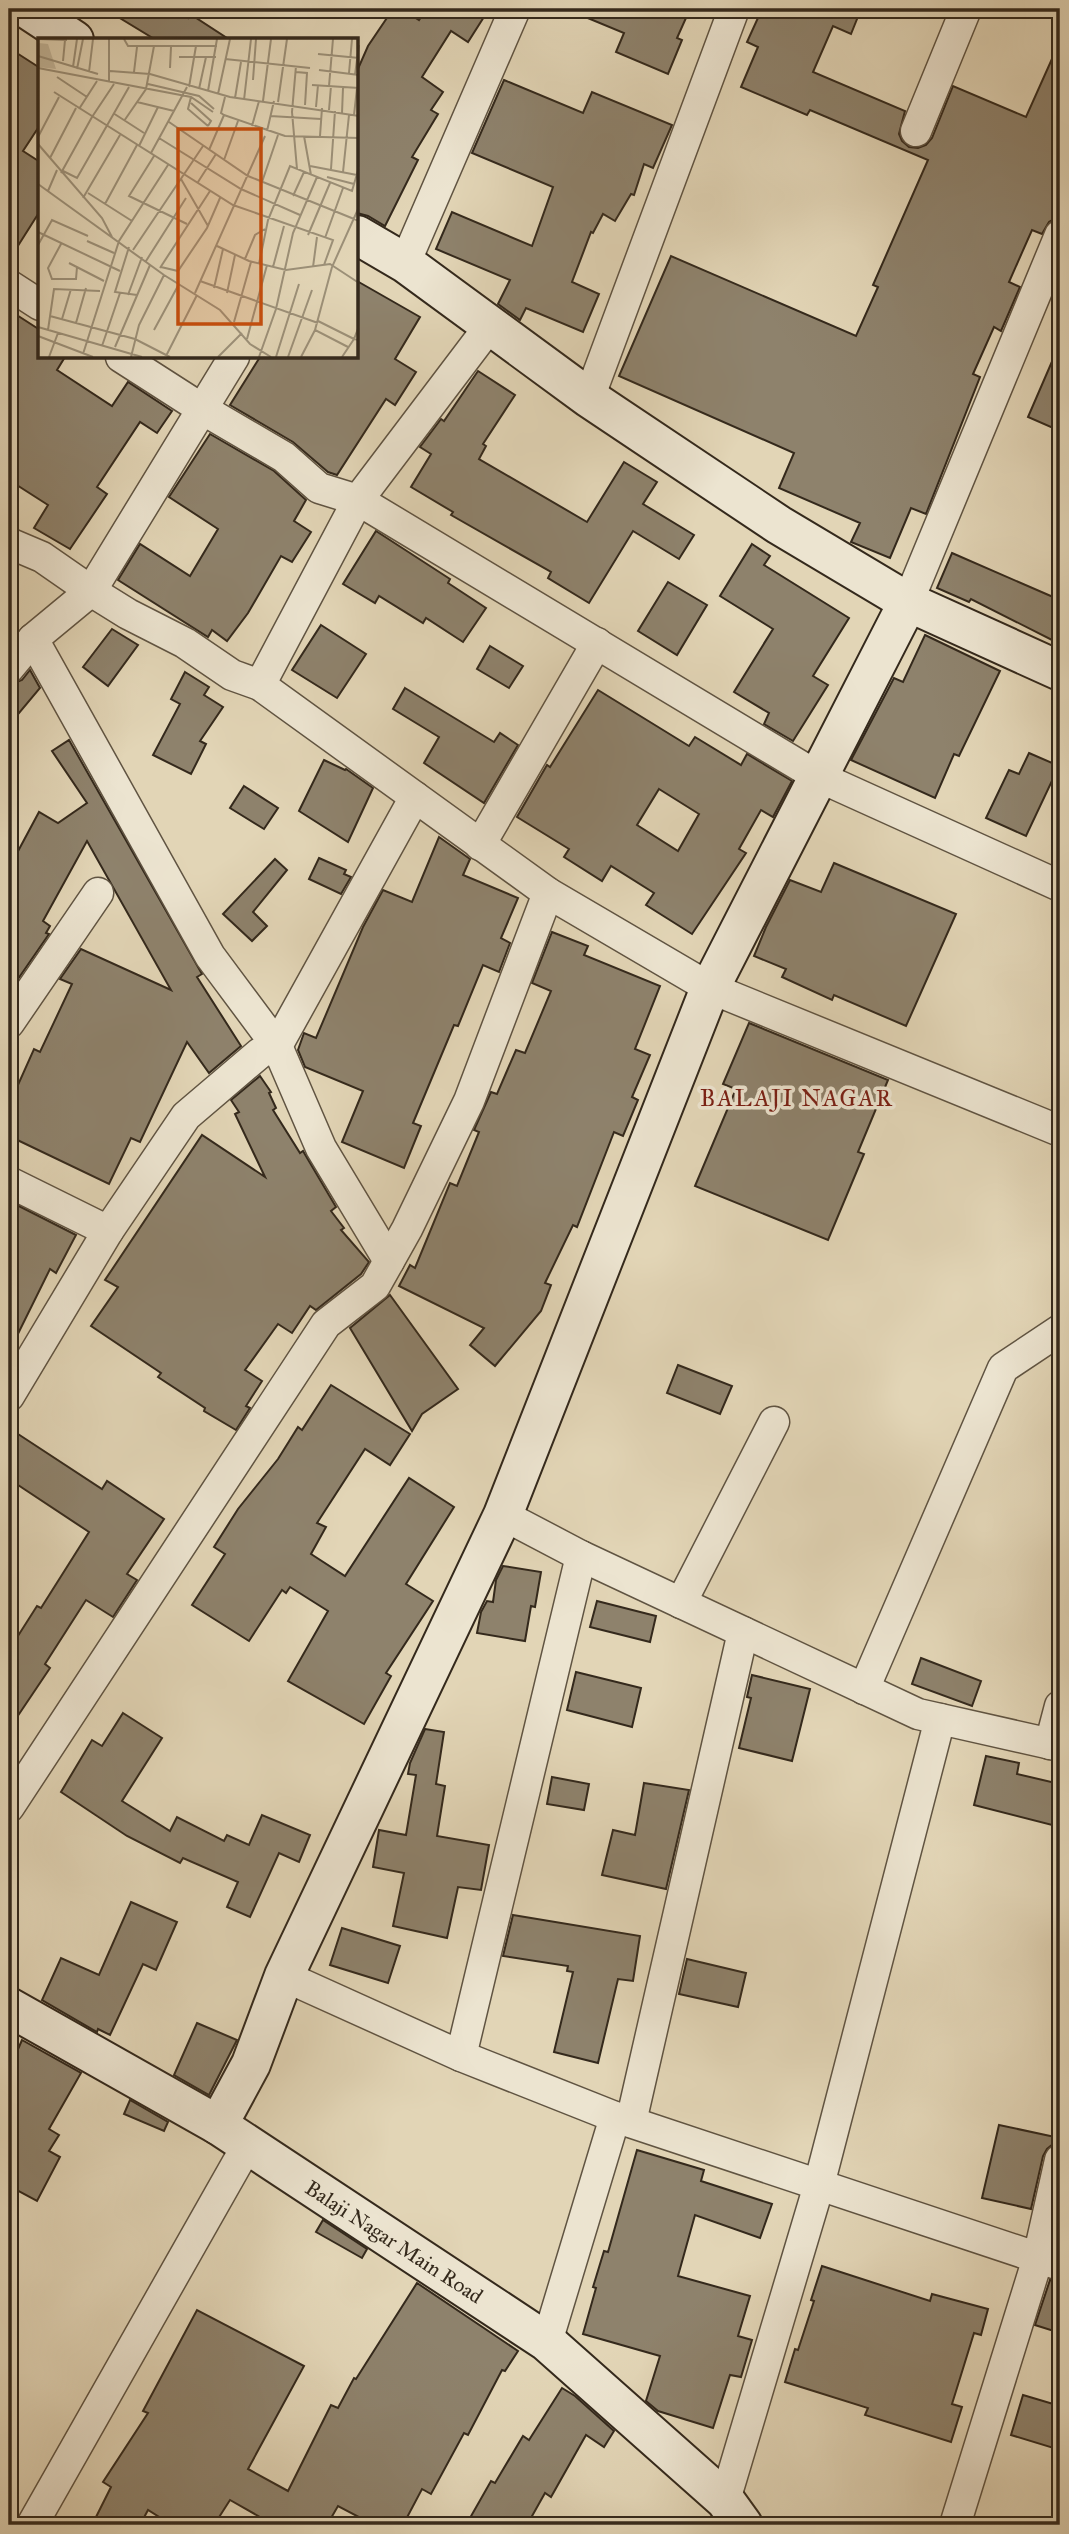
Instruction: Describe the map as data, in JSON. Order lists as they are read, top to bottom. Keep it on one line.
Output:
{"streets":{"street":["Balaji Nagar Main Road"]},"districts":["BALAJI NAGAR"]}
